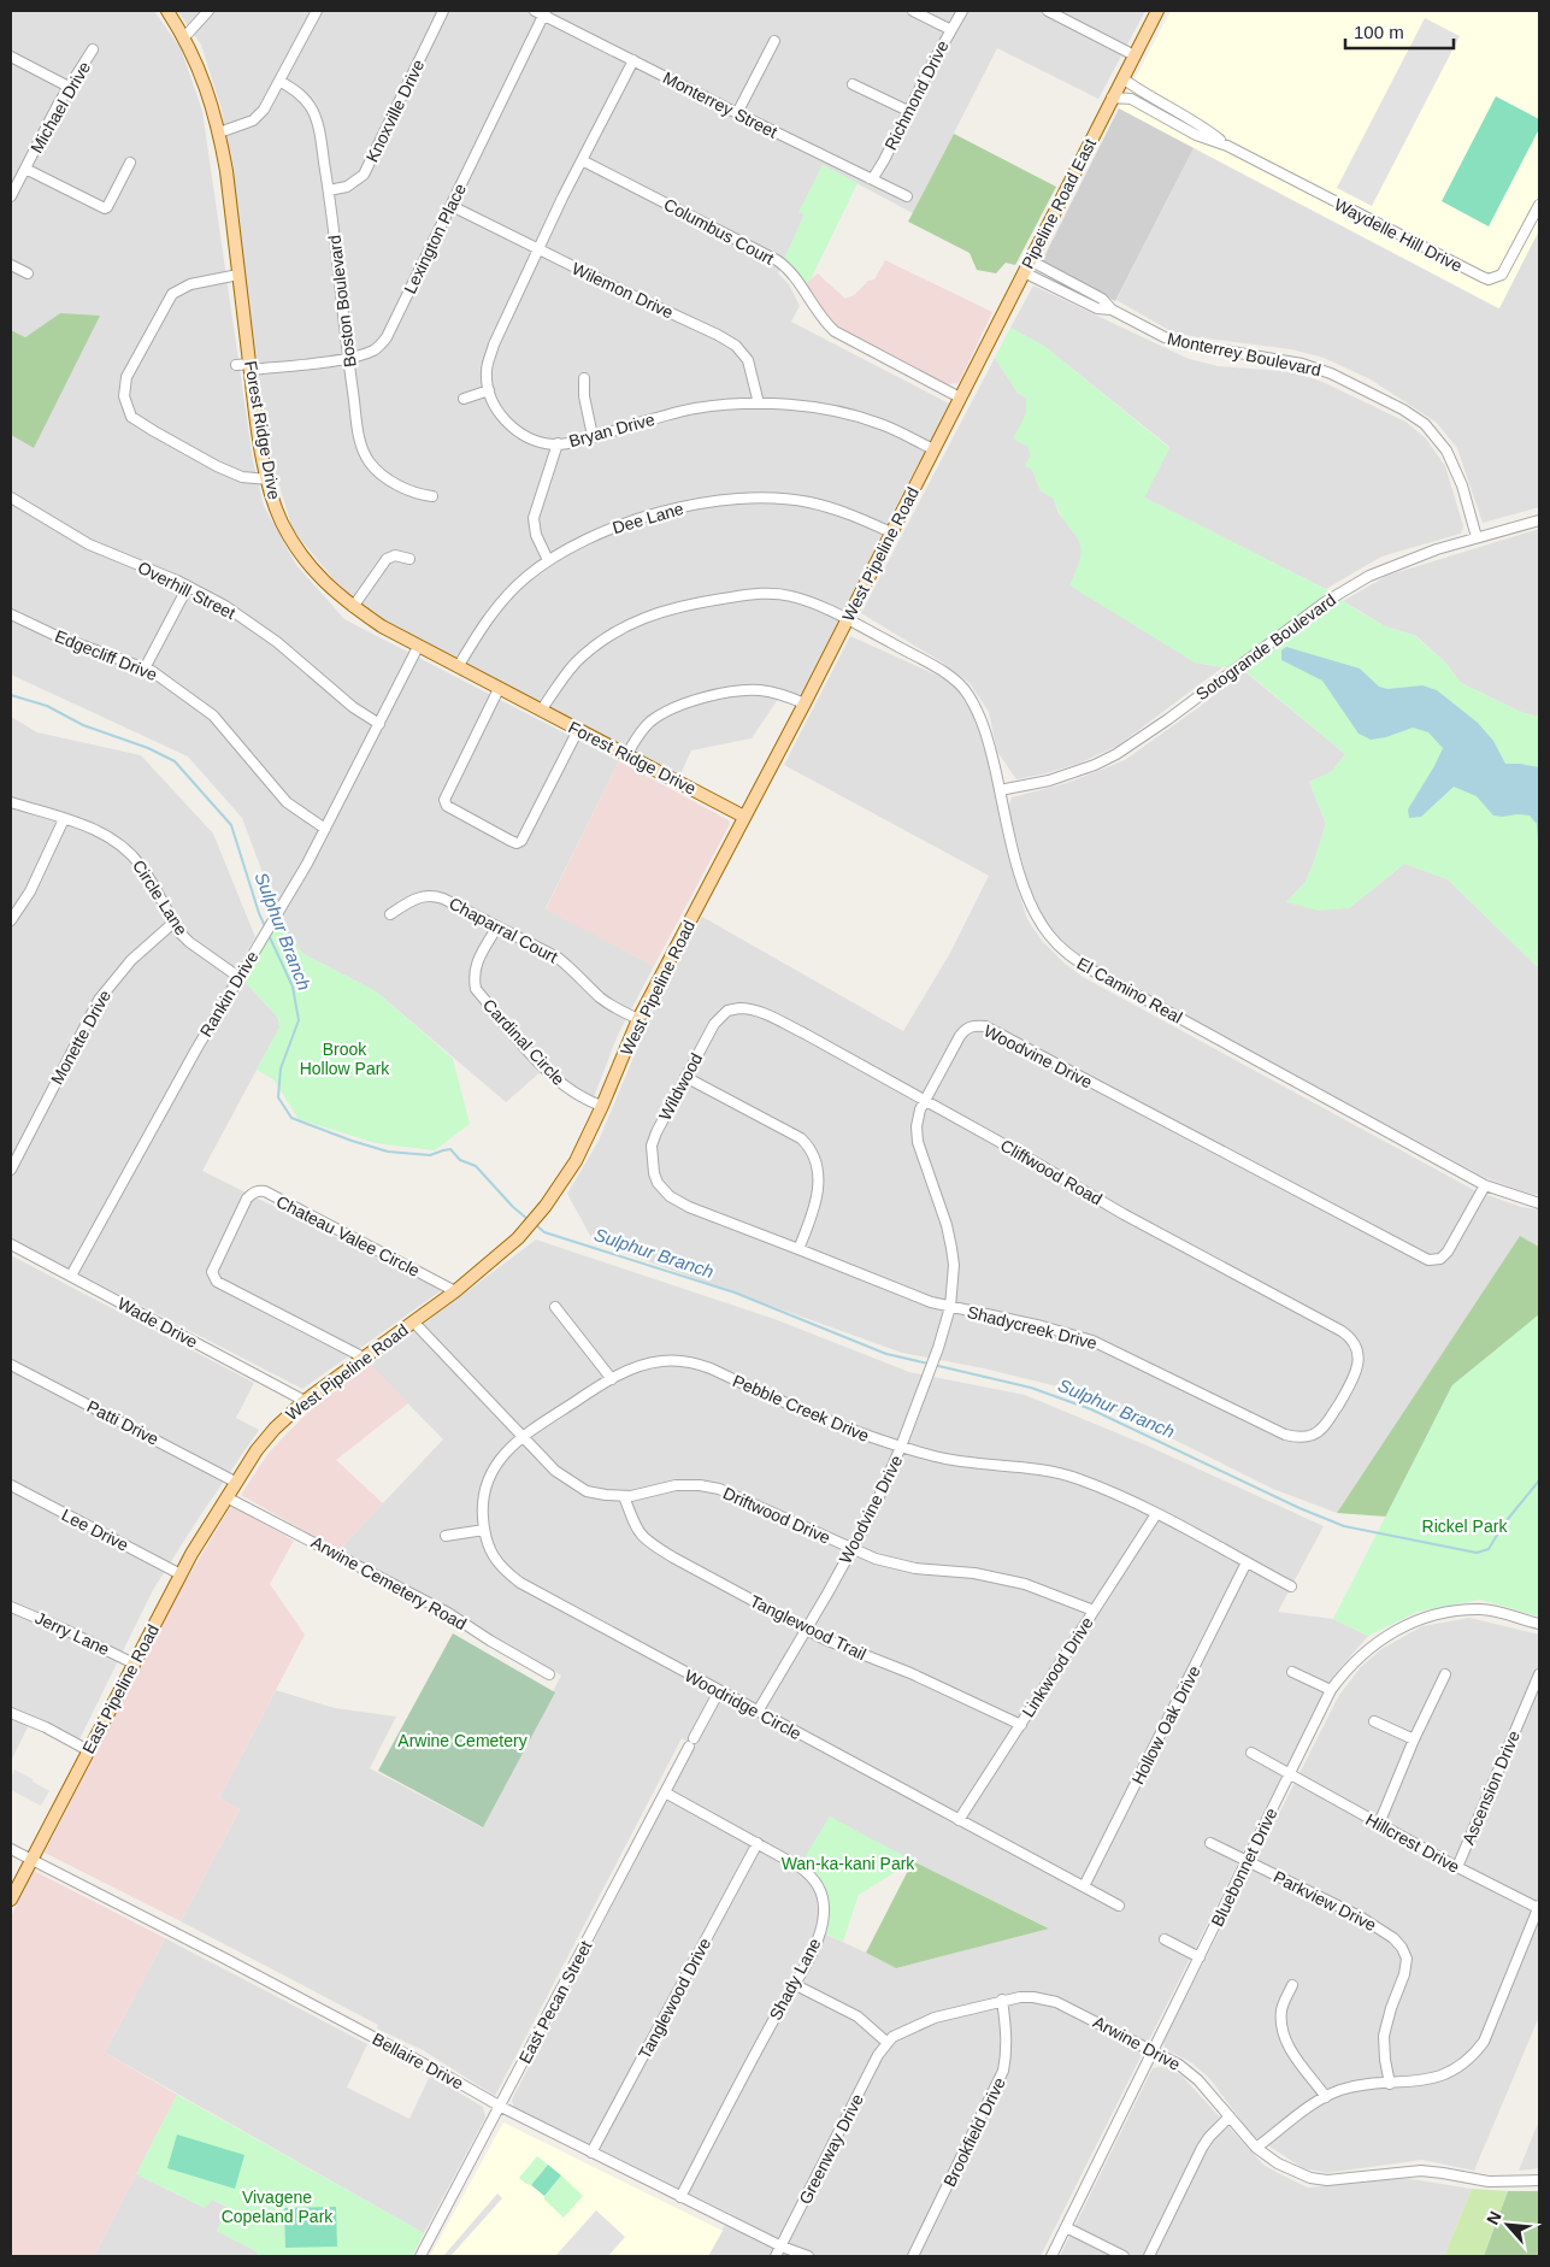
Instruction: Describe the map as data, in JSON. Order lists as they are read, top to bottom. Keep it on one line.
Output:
{"streets":{"main road":["Pipeline Road East","Forest Ridge Drive","West Pipeline Road","East Pipeline Road"],"street":["Richmond Drive","Monterrey Street","Michael Drive","Knoxville Drive","Columbus Court","Waydelle Hill Drive","Lexington Place","Wilemon Drive","Boston Boulevard","Monterrey Boulevard","Bryan Drive","Dee Lane","Overhill Street","Sotogrande Boulevard","Edgecliff Drive","Circle Lane","Chaparral Court","El Camino Real","Rankin Drive","Monette Drive","Cardinal Circle","Woodvine Drive","Wildwood","Cliffwood Road","Chateau Valee Circle","Wade Drive","Shadycreek Drive","Pebble Creek Drive","Patti Drive","Driftwood Drive","Lee Drive","Arwine Cemetery Road","Tanglewood Trail","Jerry Lane","Linkwood Drive","Woodridge Circle","Hollow Oak Drive","Ascension Drive","Hillcrest Drive","Bluebonnet Drive","Parkview Drive","Shady Lane","Tanglewood Drive","East Pecan Street","Arwine Drive","Bellaire Drive","Brookfield Drive","Greenway Drive"]},"crossings":[["Richmond Drive","Monterrey Street"],["Monterrey Street","Lexington Place"],["Monterrey Street","Bryan Drive"],["Knoxville Drive","Boston Boulevard"],["Pipeline Road East","Columbus Court"],["Pipeline Road East","Waydelle Hill Drive"],["Pipeline Road East","Monterrey Boulevard"],["Pipeline Road East","West Pipeline Road"],["Columbus Court","Bryan Drive"],["Columbus Court","West Pipeline Road"],["Lexington Place","Wilemon Drive"],["Lexington Place","Boston Boulevard"],["Lexington Place","Forest Ridge Drive"],["Wilemon Drive","Bryan Drive"],["Monterrey Boulevard","Sotogrande Boulevard"],["Forest Ridge Drive","Dee Lane"],["Forest Ridge Drive","West Pipeline Road"],["Forest Ridge Drive","El Camino Real"],["Forest Ridge Drive","Rankin Drive"],["Bryan Drive","West Pipeline Road"],["Dee Lane","West Pipeline Road"],["West Pipeline Road","Chaparral Court"],["West Pipeline Road","El Camino Real"],["West Pipeline Road","Cardinal Circle"],["West Pipeline Road","Chateau Valee Circle"],["West Pipeline Road","Wade Drive"],["West Pipeline Road","Patti Drive"],["West Pipeline Road","Driftwood Drive"],["West Pipeline Road","East Pipeline Road"],["Overhill Street","Rankin Drive"],["Sotogrande Boulevard","El Camino Real"],["Edgecliff Drive","Rankin Drive"],["Circle Lane","Rankin Drive"],["Circle Lane","Monette Drive"],["Chaparral Court","Cardinal Circle"],["El Camino Real","Woodvine Drive"],["Rankin Drive","Wade Drive"],["Woodvine Drive","Cliffwood Road"],["Woodvine Drive","Shadycreek Drive"],["Woodvine Drive","Pebble Creek Drive"],["Woodvine Drive","Driftwood Drive"],["Woodvine Drive","Tanglewood Trail"],["Woodvine Drive","Woodridge Circle"],["Wildwood","Cliffwood Road"],["Wildwood","Shadycreek Drive"],["Cliffwood Road","Shadycreek Drive"],["Pebble Creek Drive","Driftwood Drive"],["Pebble Creek Drive","Linkwood Drive"],["Pebble Creek Drive","Woodridge Circle"],["Pebble Creek Drive","Hollow Oak Drive"],["Patti Drive","East Pipeline Road"],["Driftwood Drive","Tanglewood Trail"],["Driftwood Drive","Linkwood Drive"],["Driftwood Drive","Woodridge Circle"],["Lee Drive","East Pipeline Road"],["Arwine Cemetery Road","East Pipeline Road"],["Tanglewood Trail","Linkwood Drive"],["Jerry Lane","East Pipeline Road"],["Linkwood Drive","Woodridge Circle"],["East Pipeline Road","Bellaire Drive"],["Woodridge Circle","Hollow Oak Drive"],["Ascension Drive","Hillcrest Drive"],["Hillcrest Drive","Bluebonnet Drive"],["Bluebonnet Drive","Parkview Drive"],["Bluebonnet Drive","Arwine Drive"],["Shady Lane","Tanglewood Drive"],["Shady Lane","East Pecan Street"],["Shady Lane","Bellaire Drive"],["Tanglewood Drive","Bellaire Drive"],["East Pecan Street","Bellaire Drive"],["Arwine Drive","Brookfield Drive"],["Arwine Drive","Greenway Drive"],["Bellaire Drive","Greenway Drive"]],"water":["Sulphur Branch"],"parks":["Brook Hollow Park","Rickel Park","Arwine Cemetery","Wan-ka-kani Park","Vivagene Copeland Park"],"scale_bar":"100 m","north":"top left"}
